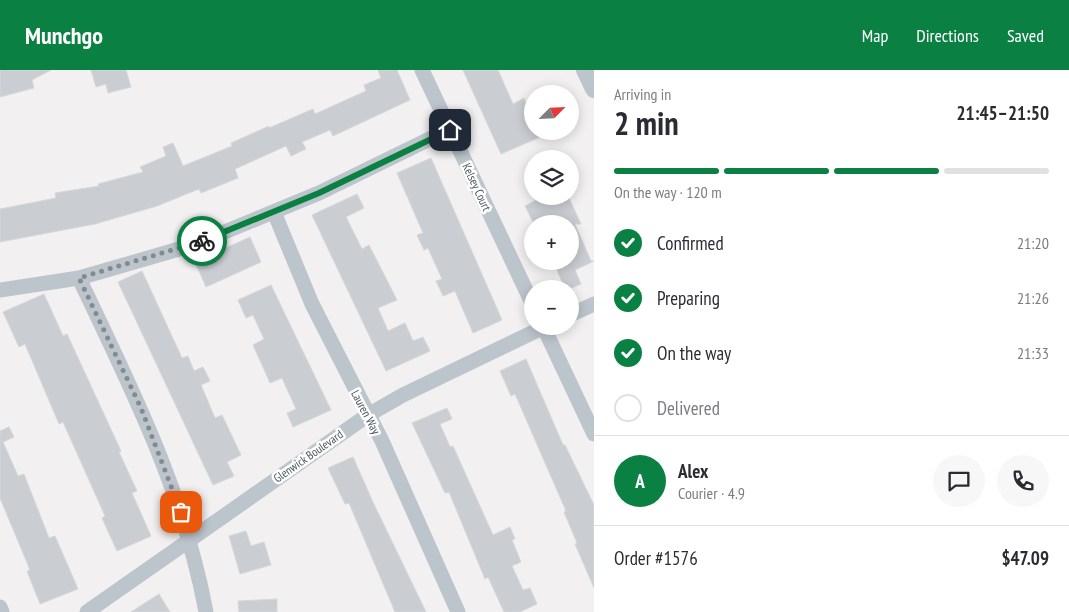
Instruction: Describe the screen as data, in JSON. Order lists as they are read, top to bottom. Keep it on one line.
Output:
{"streets":{"street":["Kelsey Court","Lauren Way","Glenwick Boulevard"]},"crossings":[["Lauren Way","Glenwick Boulevard"]],"north":"top right","page":{"header":"Munchgo","nav":["Map","Directions","Saved"],"heading":["2 min","Arriving in","21:45–21:50"],"panel":["Alex","Courier · 4.9","Order #1576","$47.09"],"map_buttons":["+","−"],"bar":"On the way · 120 m","list":[["Confirmed","21:20"],["Preparing","21:26"],["On the way","21:33"],"Delivered"],"round":"A"}}
